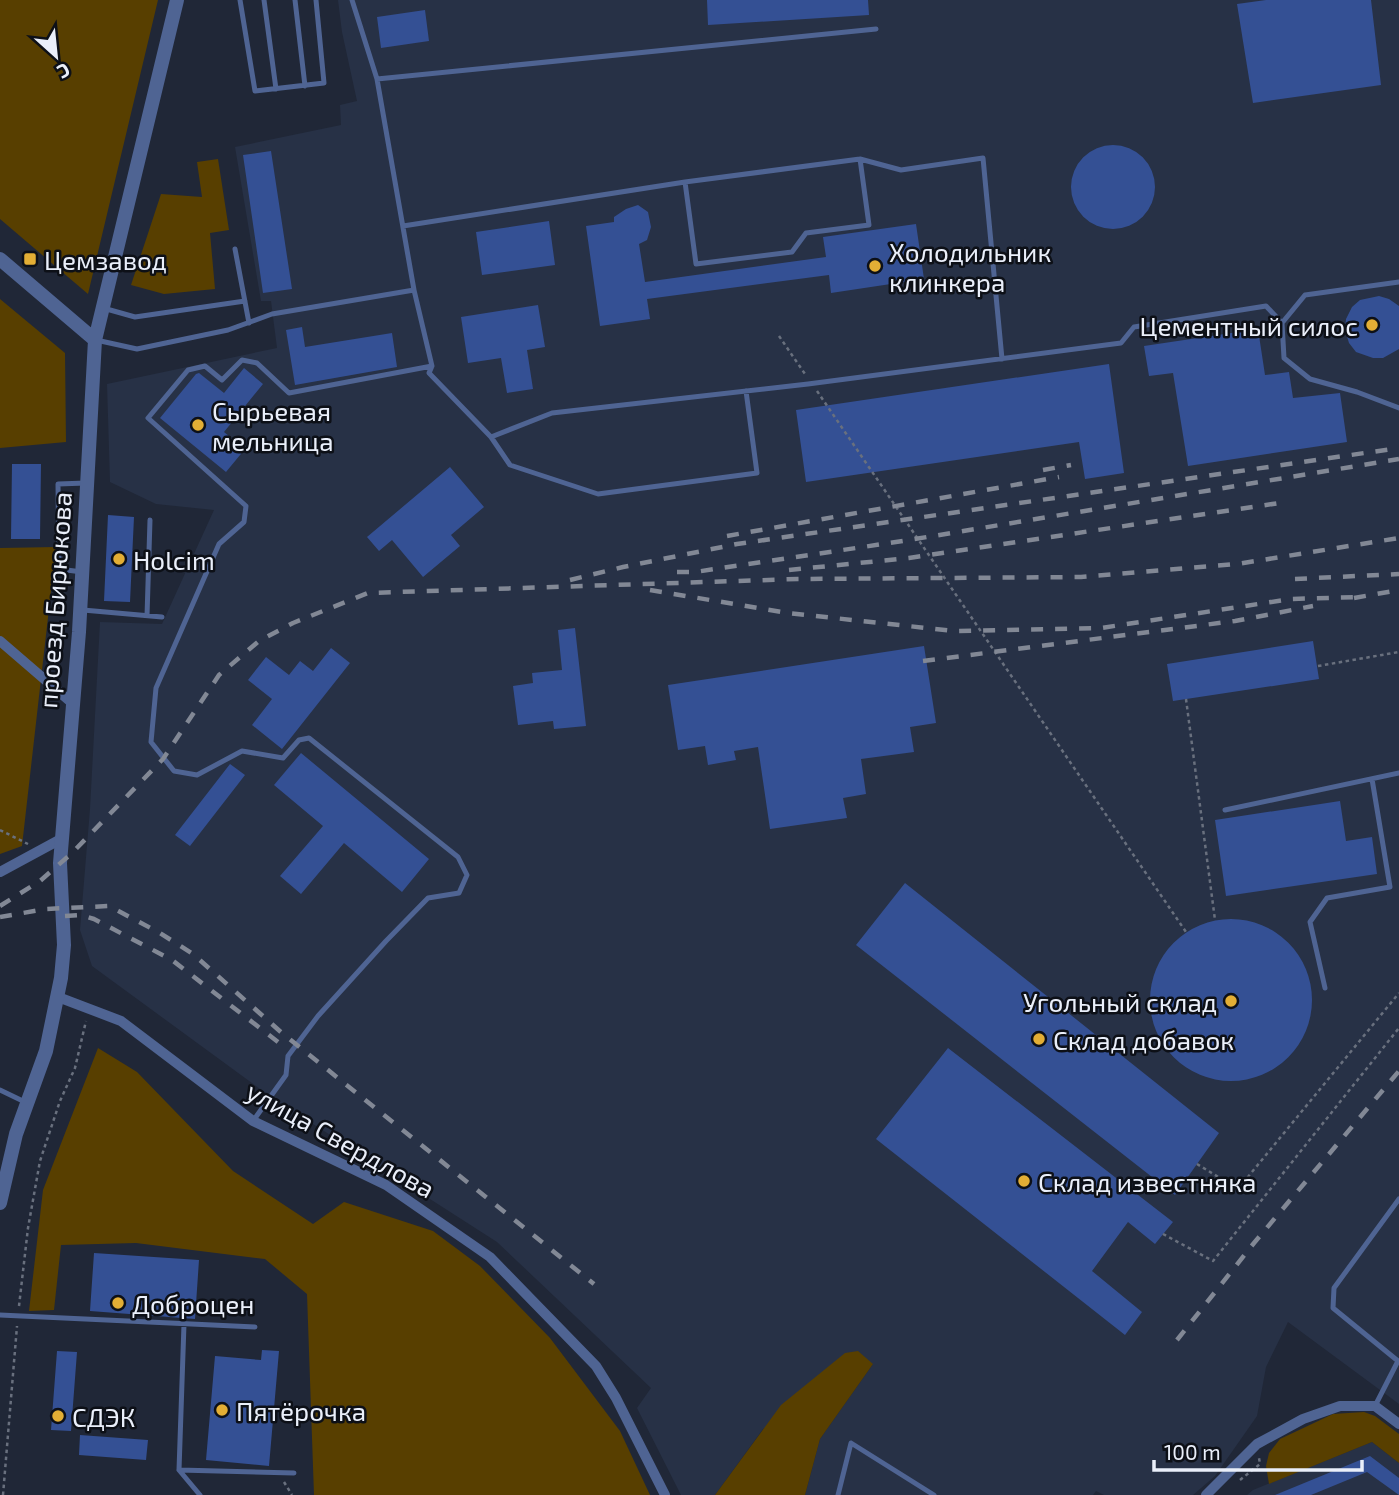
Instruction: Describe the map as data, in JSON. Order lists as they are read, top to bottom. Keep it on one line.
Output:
{"streets":{"street":["проезд Бирюкова","улица Свердлова"]},"crossings":[["проезд Бирюкова","улица Свердлова"]],"places":{"transit":["Цемзавод"],"other":["Холодильник клинкера","Цементный силос","Сырьевая мельница","Holcim","Угольный склад","Склад добавок","Склад известняка","Доброцен","Пятёрочка","СДЭК"]},"scale_bar":"100 m","north":"bottom right"}
